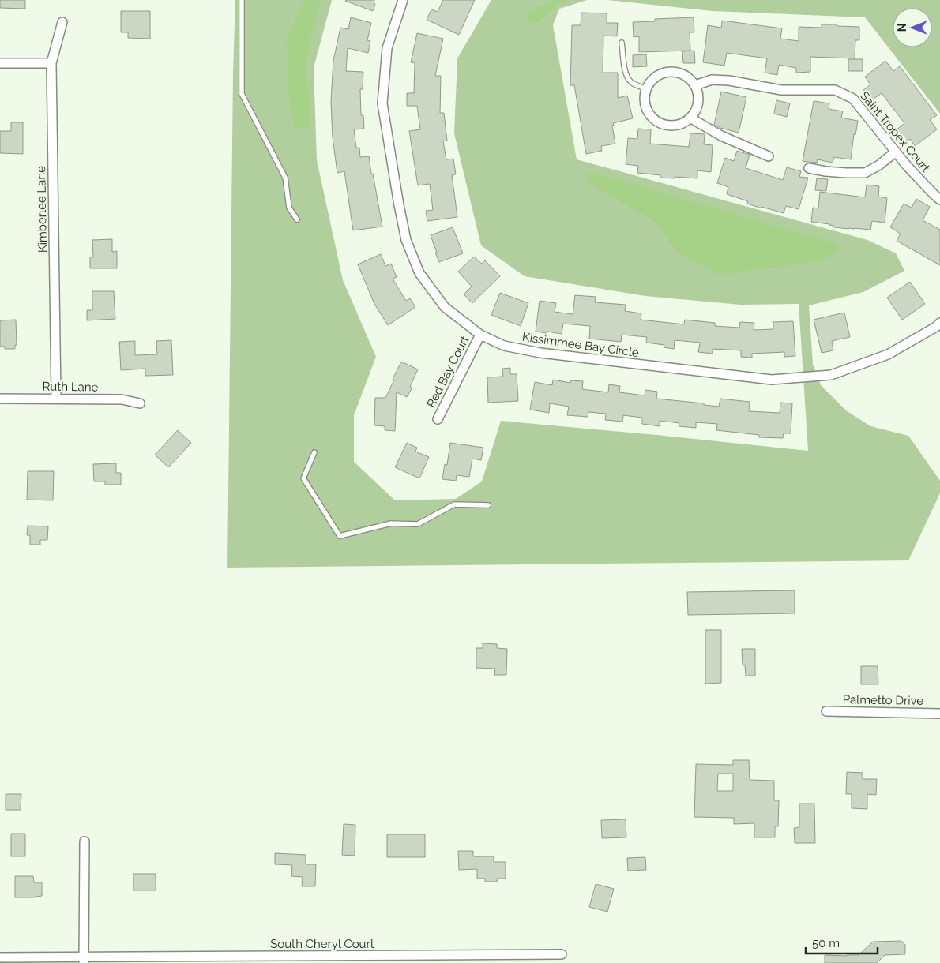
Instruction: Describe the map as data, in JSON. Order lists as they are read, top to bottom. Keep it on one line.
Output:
{"streets":{"street":["Saint Tropex Court","Kimberlee Lane","Kissimmee Bay Circle","Red Bay Court","Ruth Lane","Palmetto Drive","South Cheryl Court"]},"crossings":[["Kimberlee Lane","Ruth Lane"],["Kissimmee Bay Circle","Red Bay Court"]],"scale_bar":"50 m","north":"left"}
